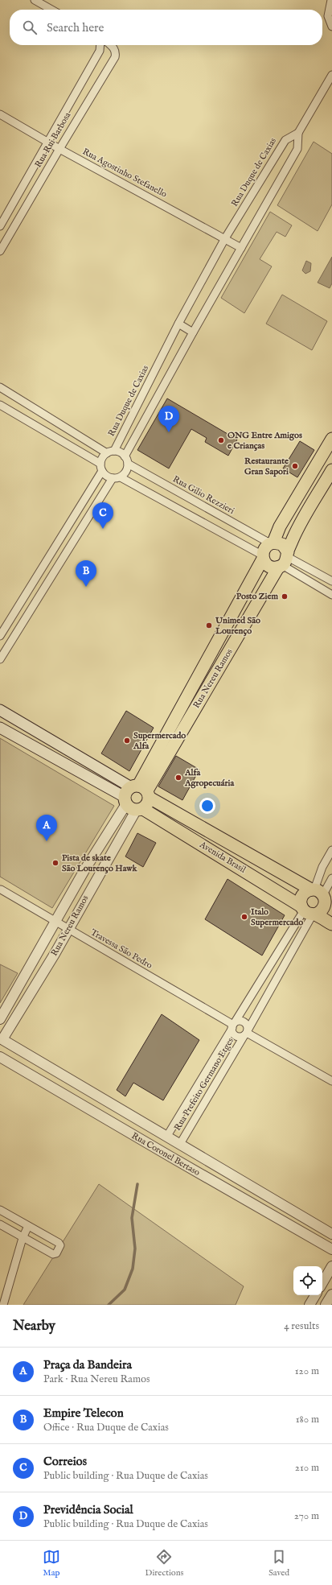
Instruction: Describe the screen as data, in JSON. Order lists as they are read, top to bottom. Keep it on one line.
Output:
{"streets":{"main road":["Rua Nereu Ramos","Avenida Brasil"],"street":["Rua Rui Barbosa","Rua Duque de Caxias","Rua Agostinho Stefanello","Rua Gilio Rezzieri","Travessa São Pedro","Rua Prefeito Germano Etges","Rua Coronel Bertaso"]},"crossings":[["Rua Rui Barbosa","Rua Agostinho Stefanello"],["Rua Duque de Caxias","Rua Agostinho Stefanello"],["Rua Duque de Caxias","Rua Gilio Rezzieri"],["Rua Gilio Rezzieri","Rua Nereu Ramos"],["Rua Nereu Ramos","Avenida Brasil"],["Rua Nereu Ramos","Travessa São Pedro"],["Rua Nereu Ramos","Rua Coronel Bertaso"],["Avenida Brasil","Rua Prefeito Germano Etges"],["Travessa São Pedro","Rua Prefeito Germano Etges"],["Rua Prefeito Germano Etges","Rua Coronel Bertaso"]],"places":["ONG Entre Amigos e Crianças","Restaurante Gran Sapori","Posto Ziem","Unimed São Lourenço","Supermercado Alfa","Alfa Agropecuária","Pista de skate São Lourenço Hawk","Italo Supermercado"],"page":{"search":"Search here","pins":["D","C","B","A"],"heading":["Nearby","4 results"],"list":[{"mark":"A","name":"Praça da Bandeira","note":"Park · Rua Nereu Ramos","value":"120 m"},{"mark":"B","name":"Empire Telecon","note":"Office · Rua Duque de Caxias","value":"180 m"},{"mark":"C","name":"Correios","note":"Public building · Rua Duque de Caxias","value":"210 m"},{"mark":"D","name":"Previdência Social","note":"Public building · Rua Duque de Caxias","value":"270 m"}],"nav":["Map","Directions","Saved"]}}
